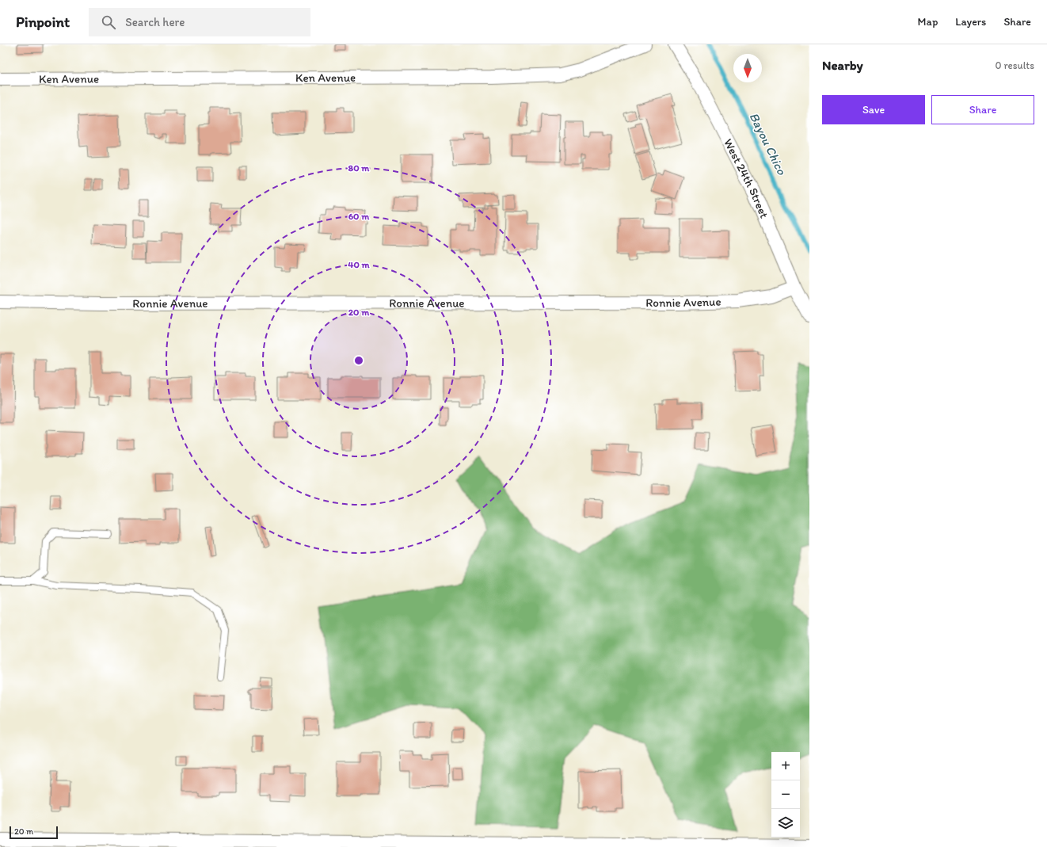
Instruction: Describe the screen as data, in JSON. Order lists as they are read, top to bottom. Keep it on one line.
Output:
{"streets":{"street":["Ken Avenue","West 24th Street","Ronnie Avenue"]},"crossings":[["West 24th Street","Ronnie Avenue"]],"water":["Bayou Chico"],"scale_bar":"20 m","north":"bottom","page":{"header":"Pinpoint","search":"Search here","nav":["Map","Layers","Share"],"heading":["Nearby","0 results"],"buttons":["Save","Share"],"map_buttons":["+","−"],"scale":"20 m"},"rings":["80 m","60 m","40 m","20 m"]}
